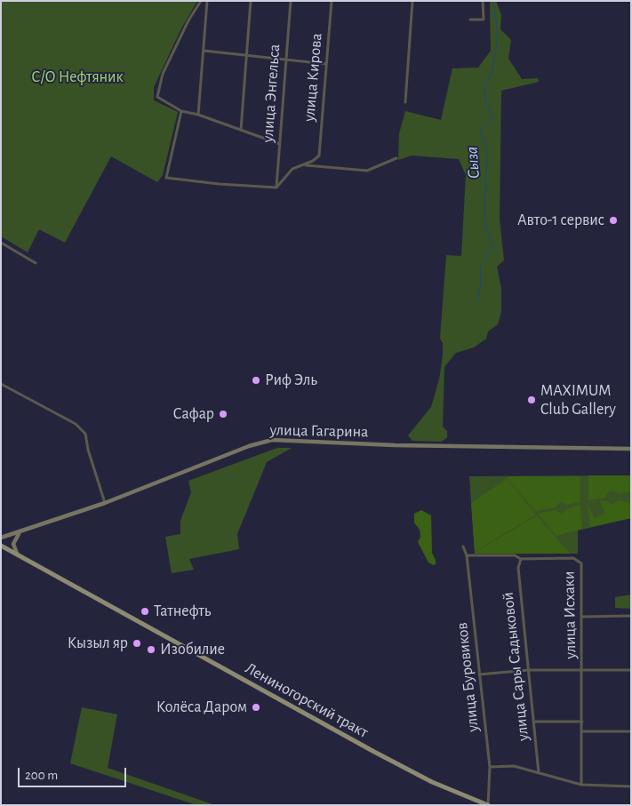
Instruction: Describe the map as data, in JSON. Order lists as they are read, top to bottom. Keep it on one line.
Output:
{"streets":{"main road":["Лениногорский тракт"],"street":["улица Кирова","улица Энгельса","улица Гагарина","улица Исхаки","улица Сары Садыковой","улица Буровиков"]},"crossings":[["улица Исхаки","улица Сары Садыковой"],["улица Исхаки","улица Буровиков"],["улица Буровиков","Лениногорский тракт"]],"water":["Сыза"],"parks":["С/О Нефтяник"],"places":["Авто-1 сервис","Риф Эль","MAXIMUM Club Gallery","Сафар","Татнефть","Кызыл яр","Изобилие","Колёса Даром"],"scale_bar":"200 m"}
